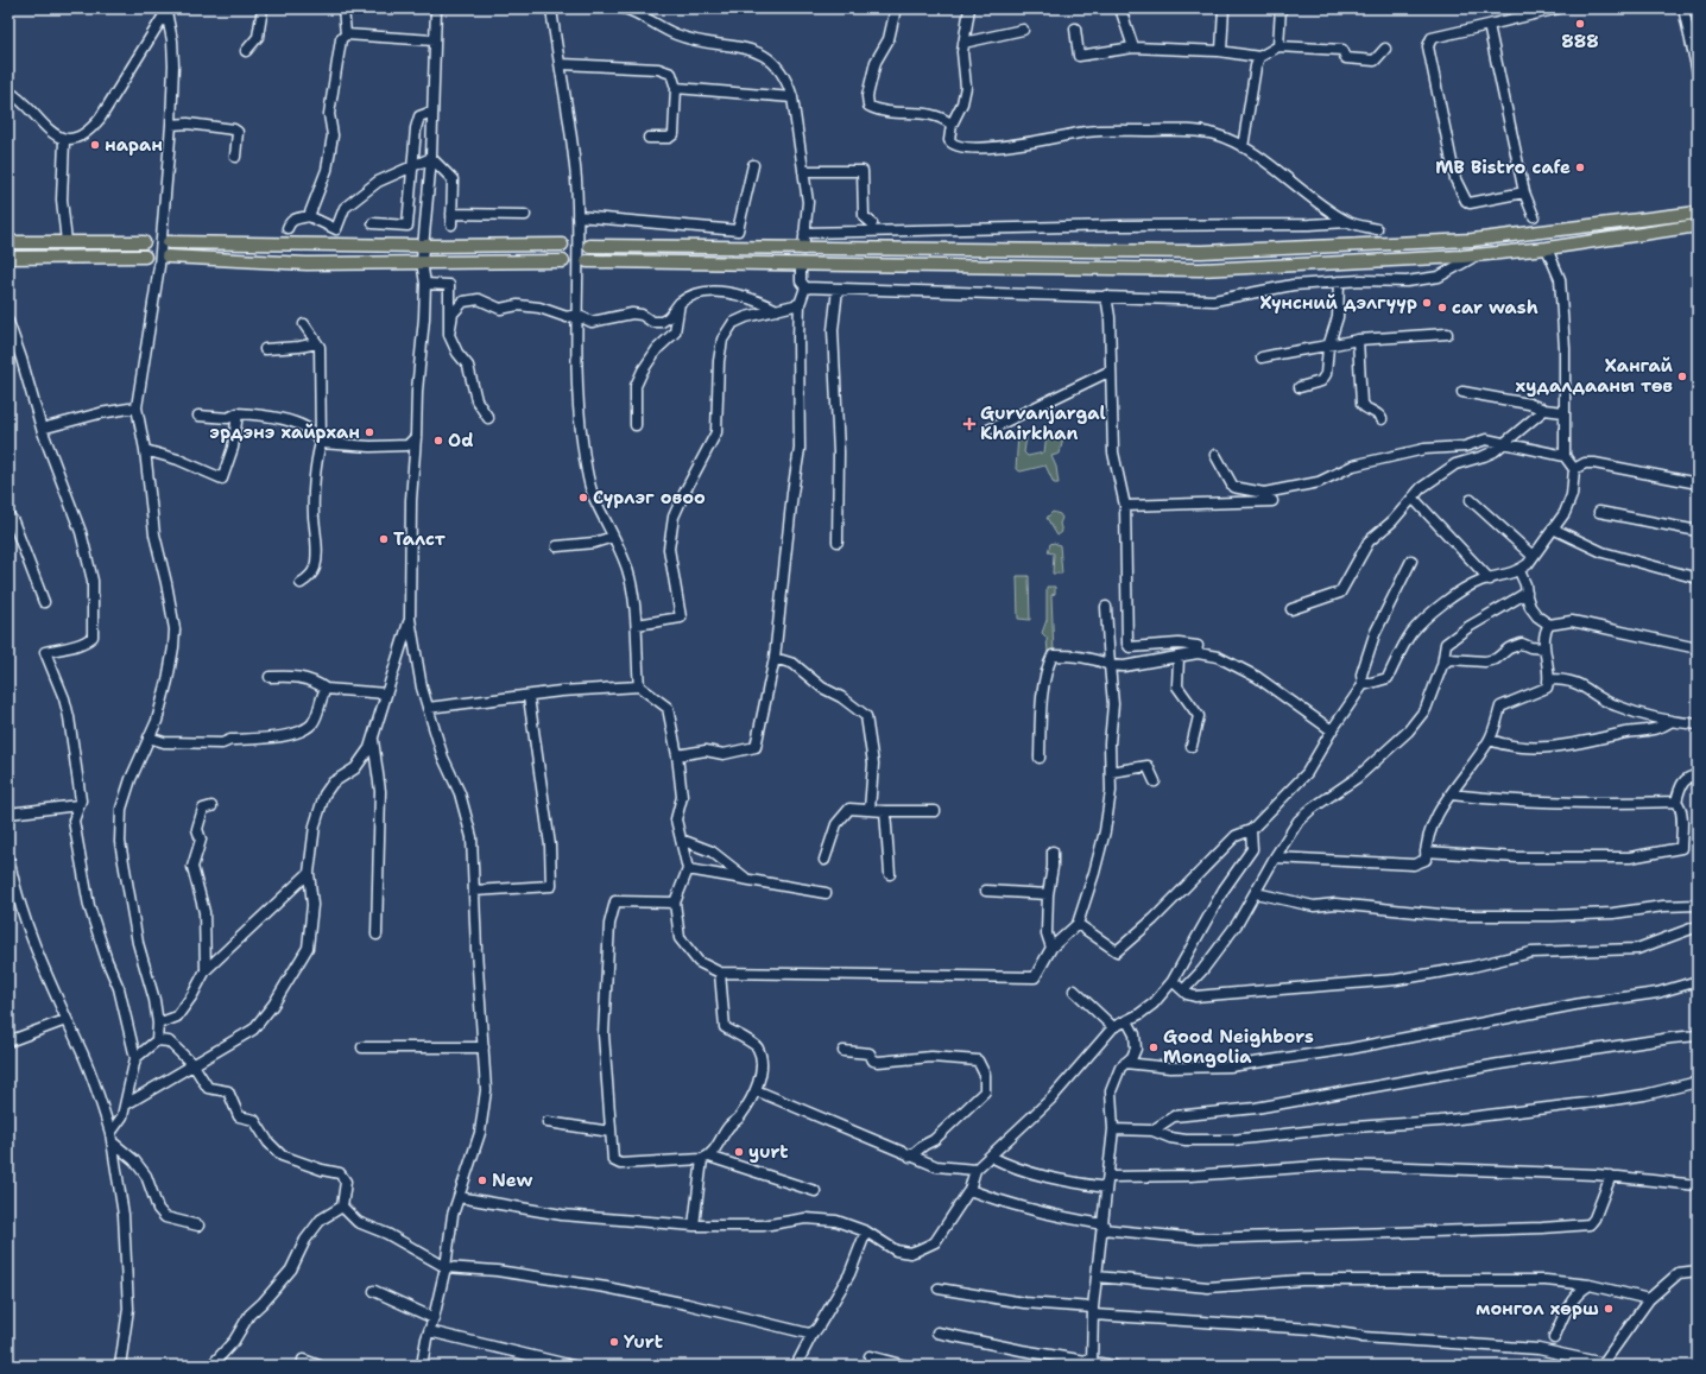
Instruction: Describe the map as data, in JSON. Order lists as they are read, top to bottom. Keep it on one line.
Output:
{"places":{"other":["888","наран","MB Bistro cafe","Хүнсний дэлгүүр","car wash","Хангай худалдааны төв","эрдэнэ хайрхан","Od","Сүрлэг овоо","Талст","Good Neighbors Mongolia","yurt","New","монгол хөрш","Yurt"],"health":["Gurvanjargal Khairkhan"]}}
